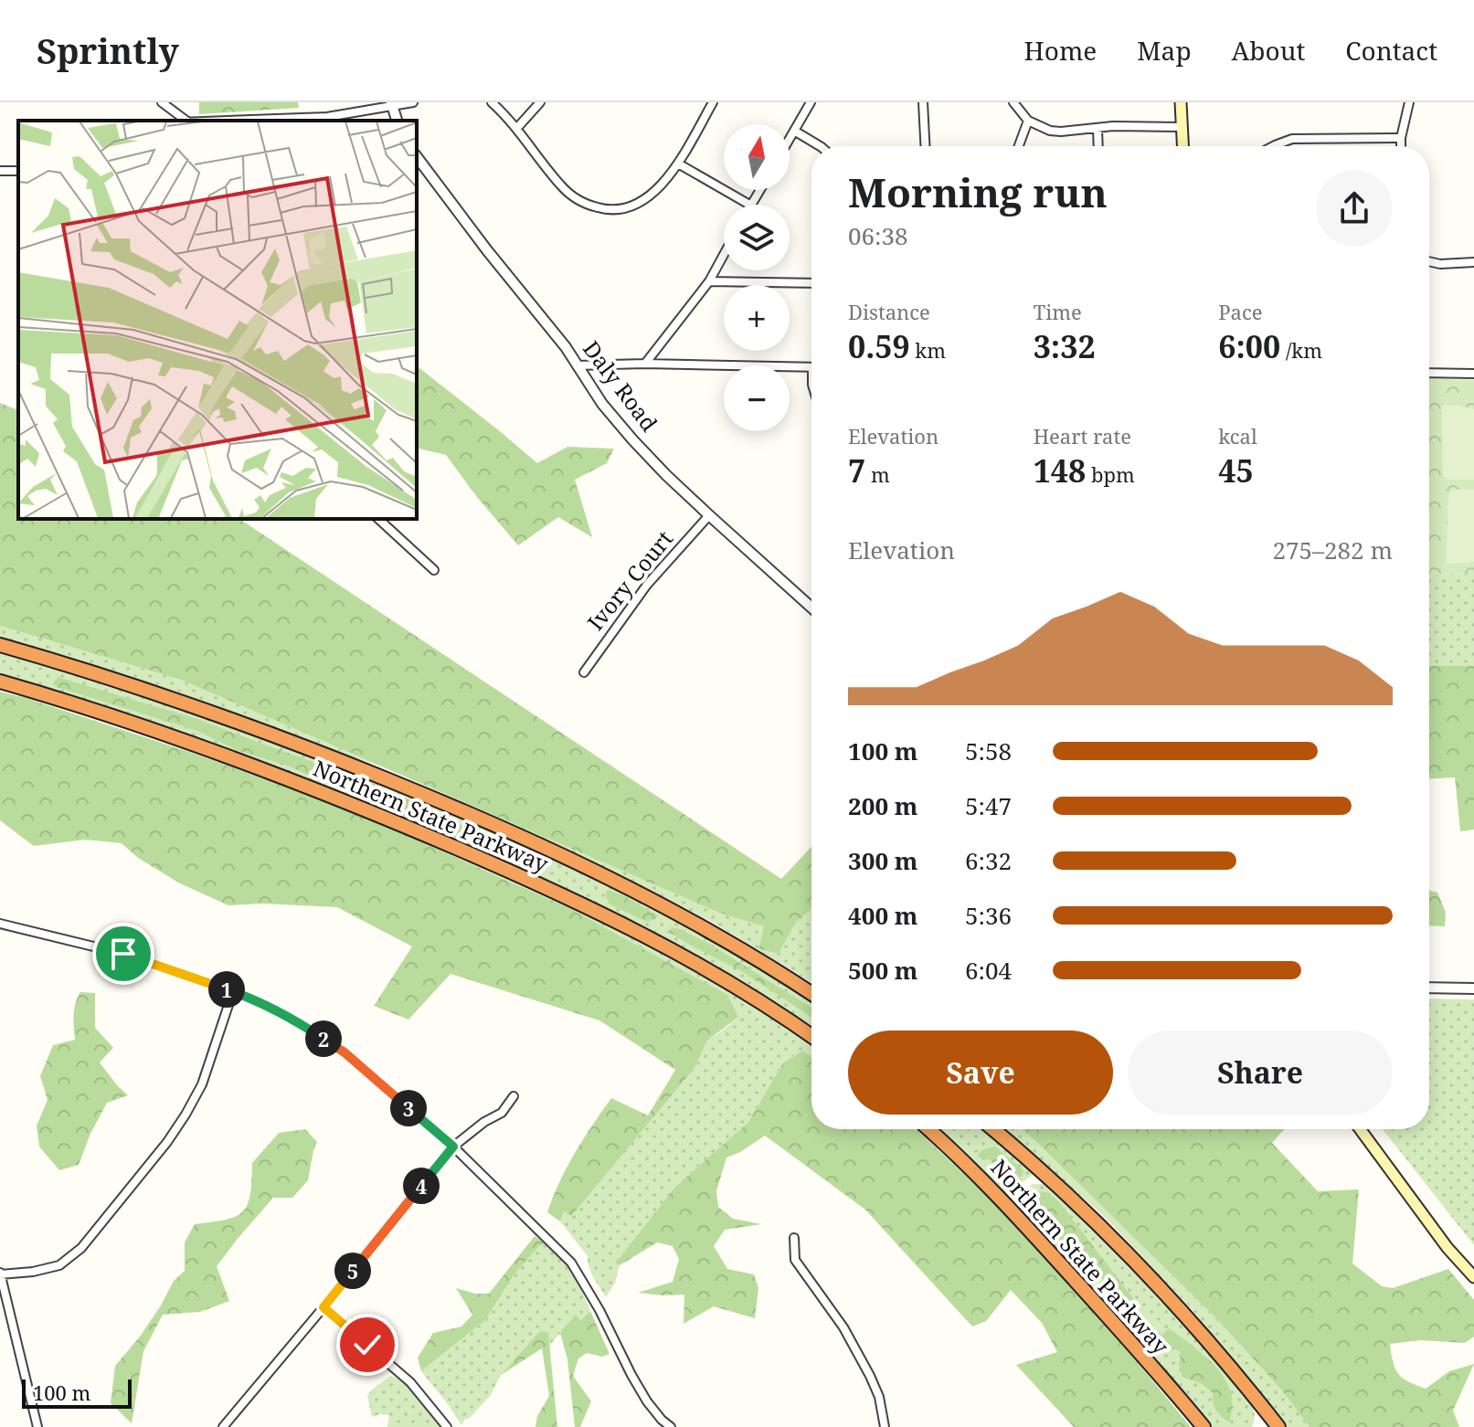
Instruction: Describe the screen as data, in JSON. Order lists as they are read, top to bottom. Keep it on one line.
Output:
{"streets":{"highway":["Northern State Parkway"],"street":["Daly Road","Ivory Court"]},"crossings":[["Daly Road","Ivory Court"]],"scale_bar":"100 m","north":"top","page":{"header":"Sprintly","nav":["Home","Map","About","Contact"],"map_buttons":["+","−"],"heading":["Morning run","06:38"],"stats":[["Distance","0.59 km"],["Time","3:32"],["Pace","6:00 /km"],["Elevation","7 m"],["Heart rate","148 bpm"],["kcal","45"]],"chart":["Elevation","275–282 m"],"list":[{"name":"100 m","note":"5:58"},{"name":"200 m","note":"5:47"},{"name":"300 m","note":"6:32"},{"name":"400 m","note":"5:36"},{"name":"500 m","note":"6:04"}],"pins":["1","2","3","4","5"],"buttons":["Save","Share"],"scale":"100 m"}}
